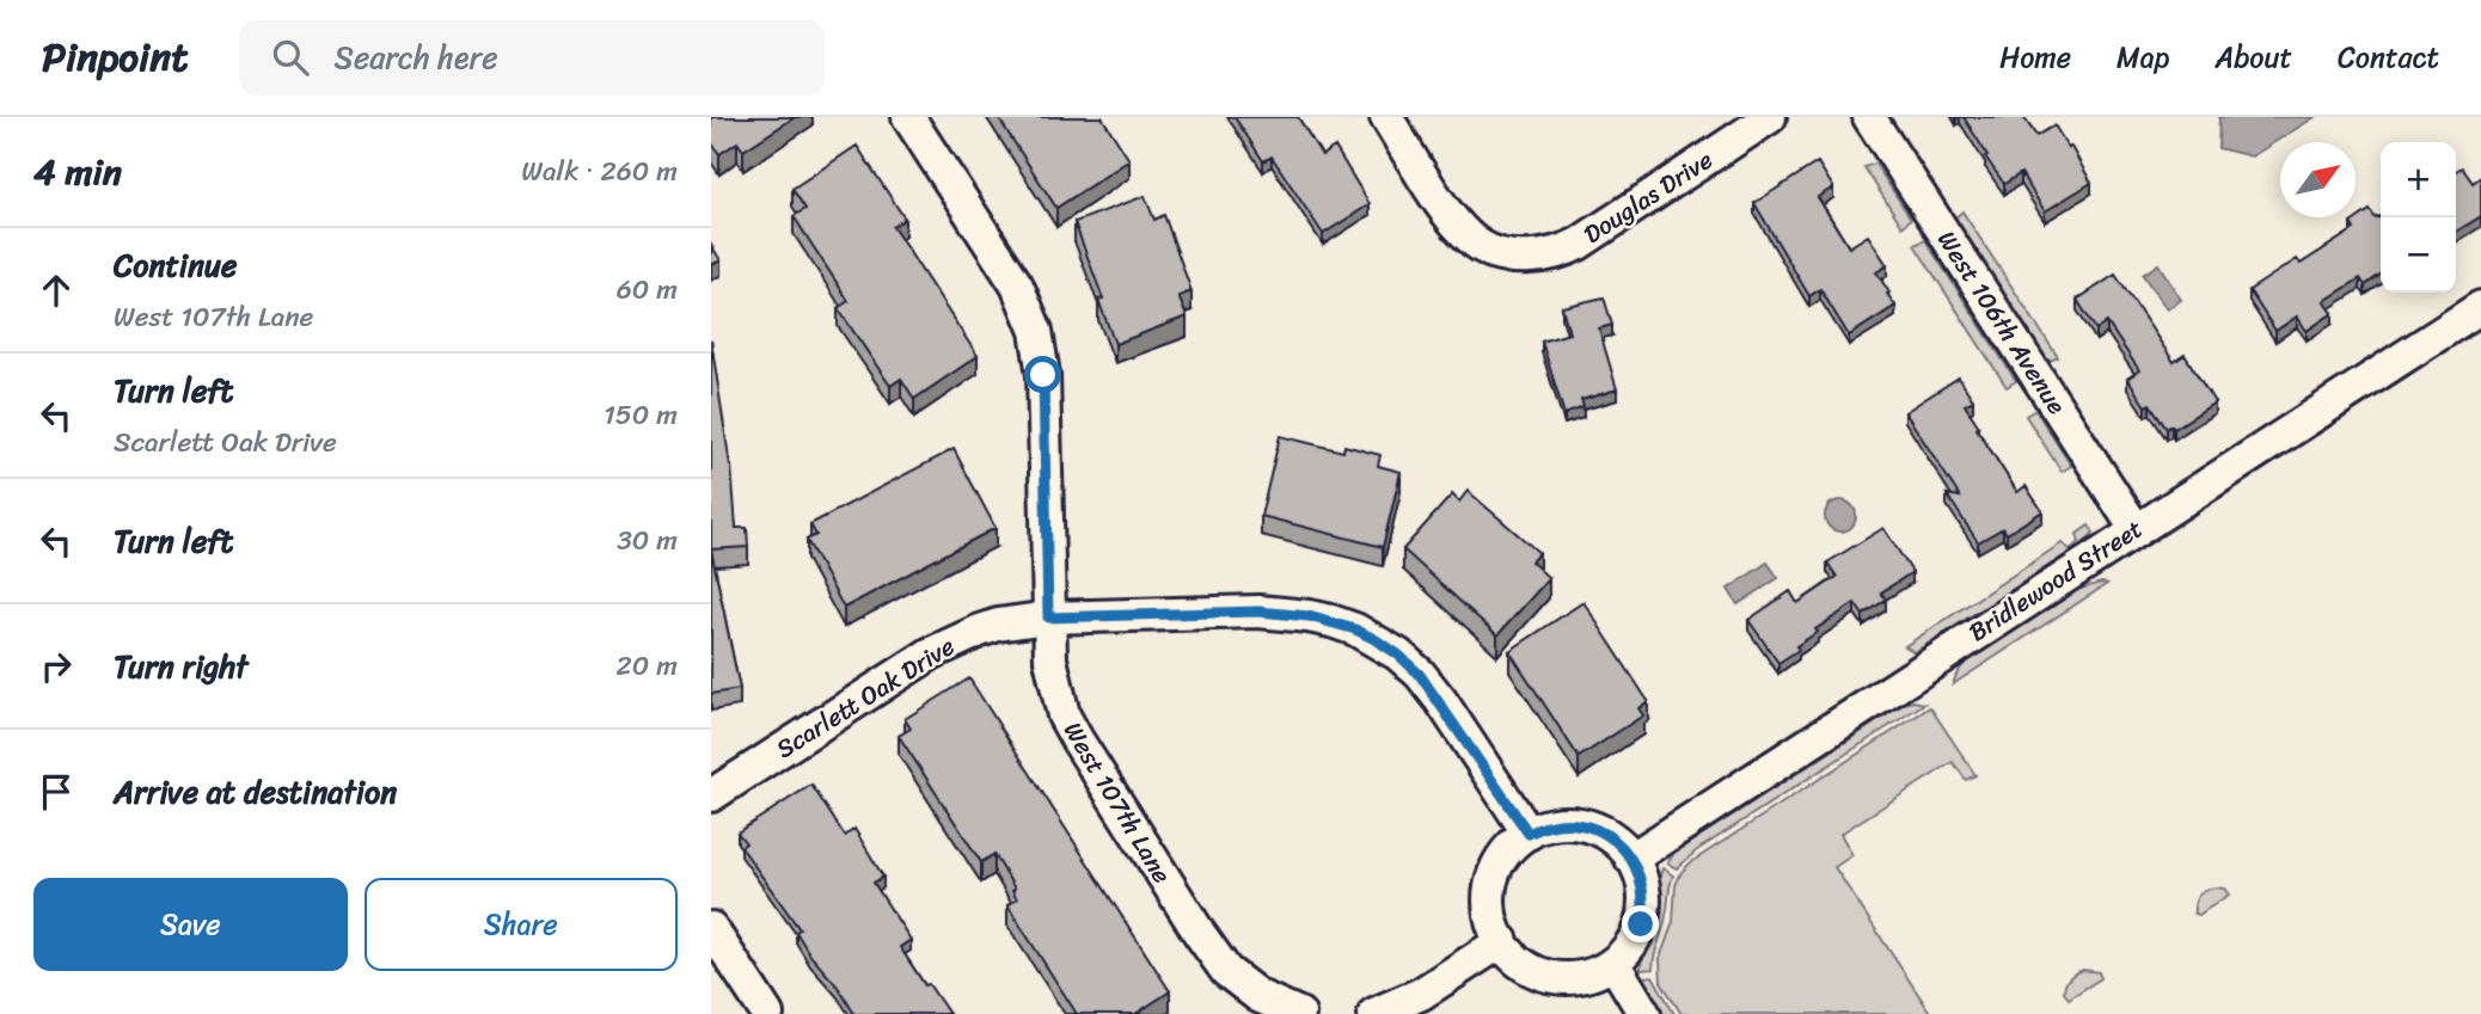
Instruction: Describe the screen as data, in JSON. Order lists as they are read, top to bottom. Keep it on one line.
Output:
{"streets":{"street":["Douglas Drive","West 106th Avenue","Bridlewood Street","Scarlett Oak Drive","West 107th Lane"]},"crossings":[["West 106th Avenue","Bridlewood Street"],["Bridlewood Street","Scarlett Oak Drive"],["Scarlett Oak Drive","West 107th Lane"]],"north":"top right","page":{"header":"Pinpoint","search":"Search here","nav":["Home","Map","About","Contact"],"heading":["4 min","Walk · 260 m"],"map_buttons":["+","−"],"list":[["Continue","West 107th Lane","60 m"],["Turn left","Scarlett Oak Drive","150 m"],["Turn left","30 m"],["Turn right","20 m"],"Arrive at destination"],"buttons":["Save","Share"]}}
